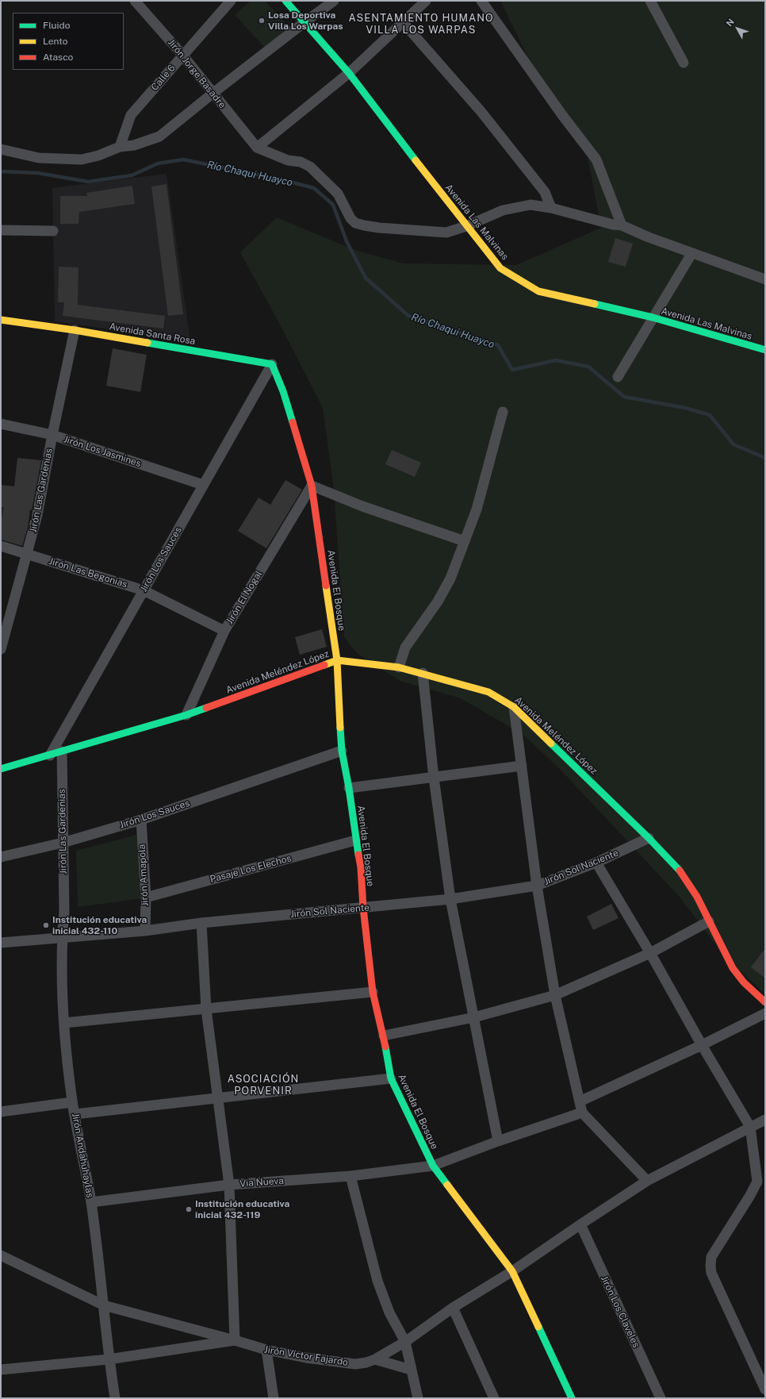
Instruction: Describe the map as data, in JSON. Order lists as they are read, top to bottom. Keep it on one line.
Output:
{"streets":{"street":["Jirón Jorge Basadre","Calle 6","Avenida Las Malvinas","Avenida Santa Rosa","Jirón Los Jasmines","Jirón Las Gardenias","Jirón Los Sauces","Jirón Las Begonias","Avenida El Bosque","Jirón El Nogal","Avenida Meléndez López","Jirón Sol Naciente","Pasaje Los Elechos","Jirón Amapola","Jirón Andahuhaylas","Via Nueva","Jirón Los Claveles","Jirón Víctor Fajardo"]},"crossings":[["Jirón Jorge Basadre","Calle 6"],["Avenida Santa Rosa","Jirón Las Gardenias"],["Avenida Santa Rosa","Jirón Los Sauces"],["Avenida Santa Rosa","Avenida El Bosque"],["Jirón Los Jasmines","Jirón Las Gardenias"],["Jirón Los Jasmines","Jirón Los Sauces"],["Jirón Las Gardenias","Jirón Los Sauces"],["Jirón Las Gardenias","Jirón Las Begonias"],["Jirón Las Gardenias","Avenida Meléndez López"],["Jirón Las Gardenias","Jirón Andahuhaylas"],["Jirón Los Sauces","Jirón Las Begonias"],["Jirón Los Sauces","Avenida El Bosque"],["Jirón Los Sauces","Avenida Meléndez López"],["Jirón Los Sauces","Jirón Amapola"],["Jirón Las Begonias","Jirón El Nogal"],["Avenida El Bosque","Jirón El Nogal"],["Avenida El Bosque","Avenida Meléndez López"],["Avenida El Bosque","Jirón Sol Naciente"],["Avenida El Bosque","Pasaje Los Elechos"],["Avenida El Bosque","Via Nueva"],["Avenida El Bosque","Jirón Víctor Fajardo"],["Jirón El Nogal","Avenida Meléndez López"],["Avenida Meléndez López","Jirón Sol Naciente"],["Jirón Sol Naciente","Jirón Amapola"],["Jirón Sol Naciente","Jirón Andahuhaylas"],["Pasaje Los Elechos","Jirón Amapola"],["Jirón Andahuhaylas","Via Nueva"],["Jirón Andahuhaylas","Jirón Víctor Fajardo"],["Jirón Los Claveles","Jirón Víctor Fajardo"]],"districts":["ASENTAMIENTO HUMANO VILLA LOS WARPAS","ASOCIACIÓN PORVENIR"],"water":["Río Chaqui Huayco"],"places":["Losa Deportiva Villa Los Warpas","Institución educativa inicial 432-110","Institución educativa inicial 432-119"],"legend":["Fluido","Lento","Atasco"],"north":"top left"}
